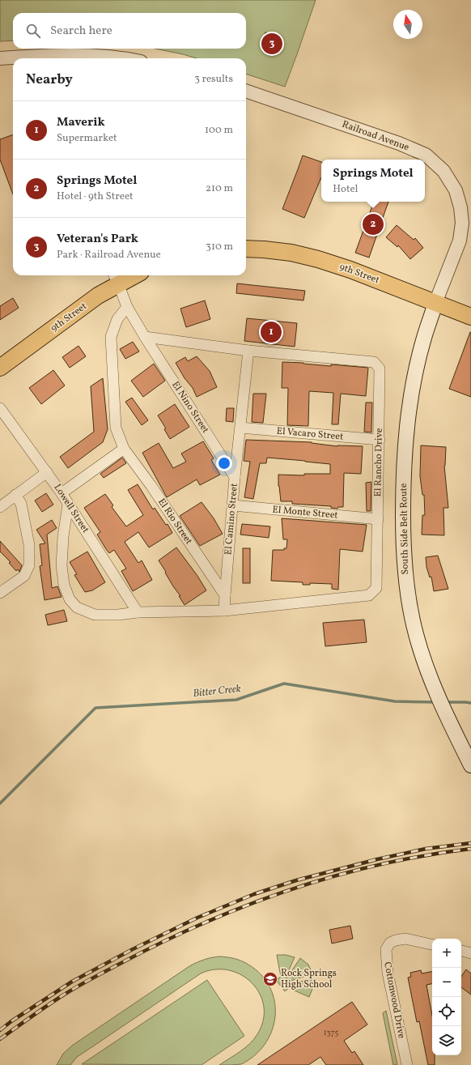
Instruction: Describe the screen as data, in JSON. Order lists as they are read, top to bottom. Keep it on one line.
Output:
{"streets":{"main road":["9th Street","South Side Belt Route"],"street":["Railroad Avenue","El Nino Street","El Vacaro Street","El Rancho Drive","Lowell Street","El Monte Street","El Camino Street","El Rio Street","Cottonwood Drive"]},"crossings":[["Railroad Avenue","9th Street"],["Railroad Avenue","South Side Belt Route"],["9th Street","South Side Belt Route"],["El Nino Street","El Rancho Drive"],["El Nino Street","El Camino Street"],["El Vacaro Street","El Rancho Drive"],["El Vacaro Street","El Camino Street"],["El Rancho Drive","Lowell Street"],["El Rancho Drive","El Monte Street"],["El Rancho Drive","El Camino Street"],["El Monte Street","El Camino Street"],["El Camino Street","El Rio Street"]],"water":["Bitter Creek"],"places":{"school or university":["Rock Springs High School"]},"house_numbers":["1375"],"north":"top","page":{"search":"Search here","pins":["3","2","1"],"heading":["Nearby","3 results"],"list":[{"mark":"1","name":"Maverik","note":"Supermarket","value":"100 m"},{"mark":"2","name":"Springs Motel","note":"Hotel · 9th Street","value":"210 m"},{"mark":"3","name":"Veteran's Park","note":"Park · Railroad Avenue","value":"310 m"}],"popup":["Springs Motel","Hotel"],"map_buttons":["+","−"]}}
